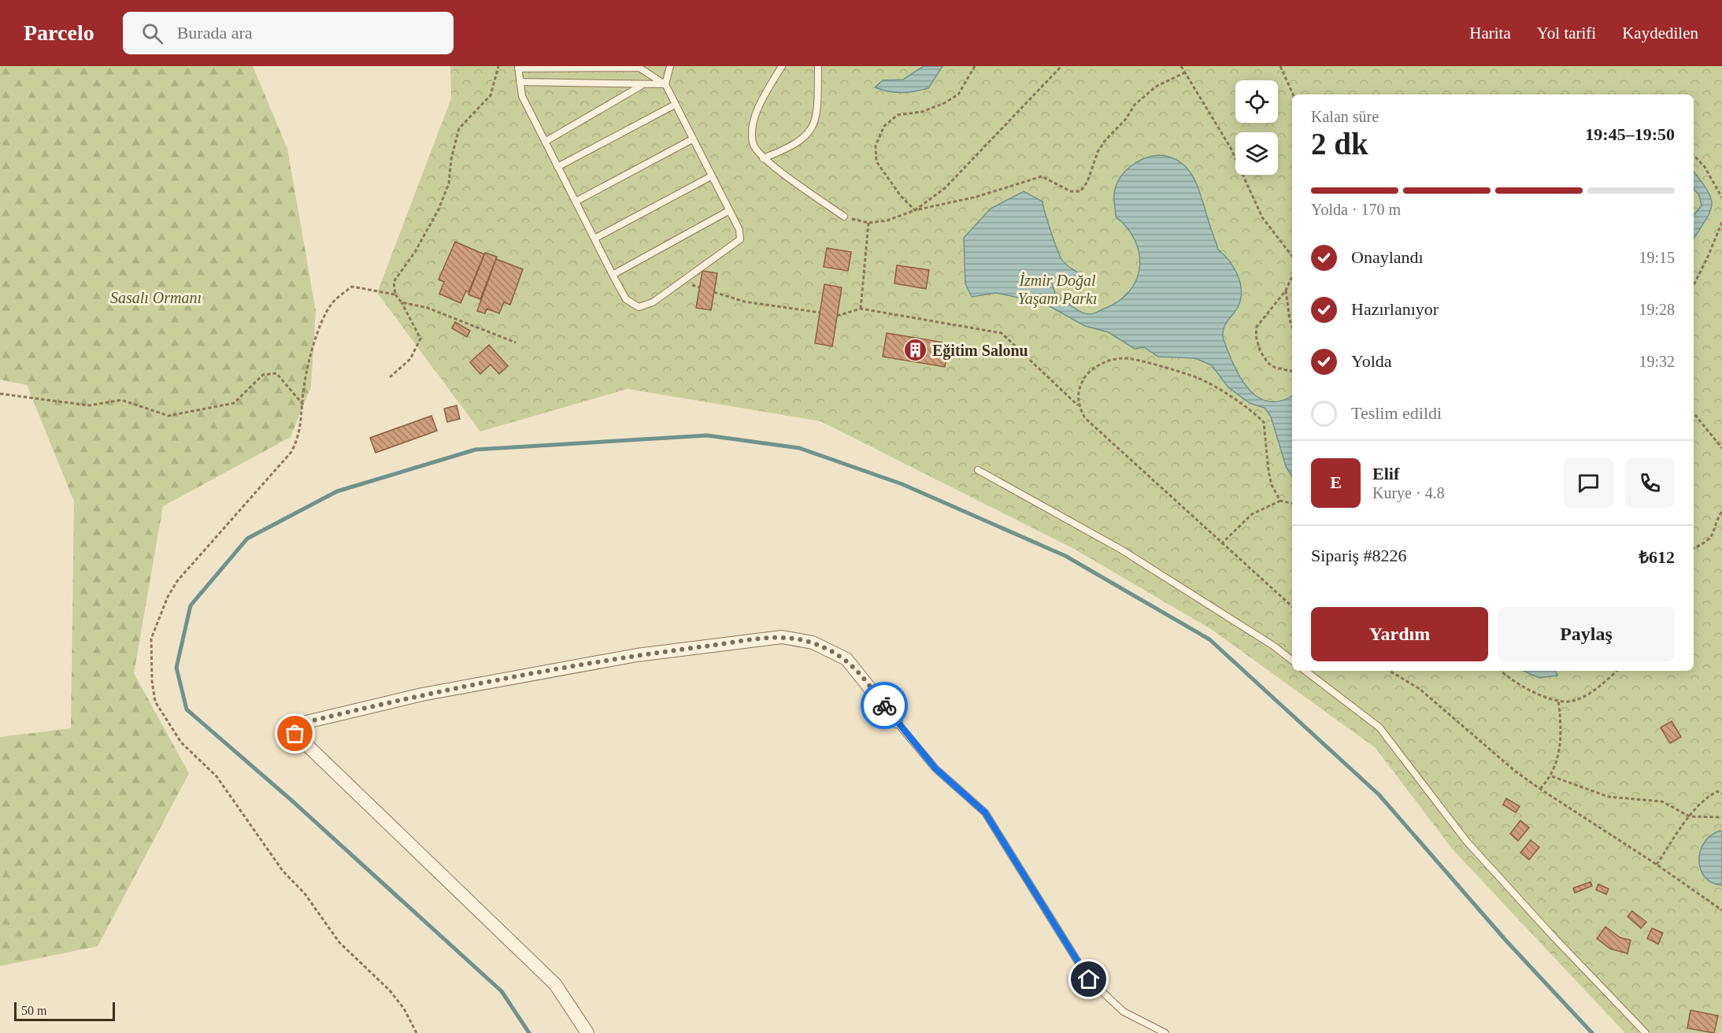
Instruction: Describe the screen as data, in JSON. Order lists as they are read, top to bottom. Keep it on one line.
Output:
{"parks":["İzmir Doğal Yaşam Parkı","Sasalı Ormanı"],"places":{"building":["Eğitim Salonu"]},"scale_bar":"50 m","page":{"header":"Parcelo","search":"Burada ara","nav":["Harita","Yol tarifi","Kaydedilen"],"heading":["2 dk","Kalan süre","19:45–19:50"],"panel":["Elif","Kurye · 4.8","Sipariş #8226","₺612"],"bar":"Yolda · 170 m","list":[["Onaylandı","19:15"],["Hazırlanıyor","19:28"],["Yolda","19:32"],"Teslim edildi"],"round":"E","buttons":["Yardım","Paylaş"],"scale":"50 m"}}
